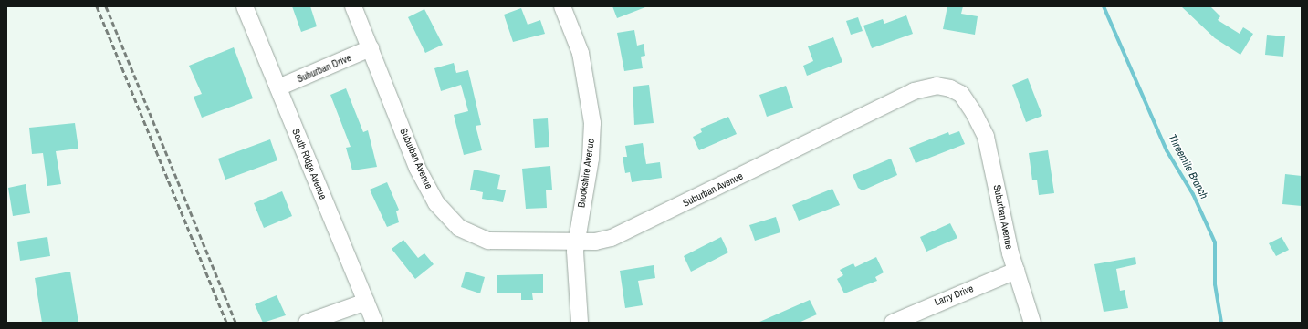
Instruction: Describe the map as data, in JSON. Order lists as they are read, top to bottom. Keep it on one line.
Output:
{"streets":{"street":["Suburban Drive","Suburban Avenue","South Ridge Avenue","Brookshire Avenue","Larry Drive"]},"crossings":[["Suburban Drive","Suburban Avenue"],["Suburban Drive","South Ridge Avenue"],["Suburban Avenue","Brookshire Avenue"],["Suburban Avenue","Larry Drive"]],"water":["Threemile Branch"]}
